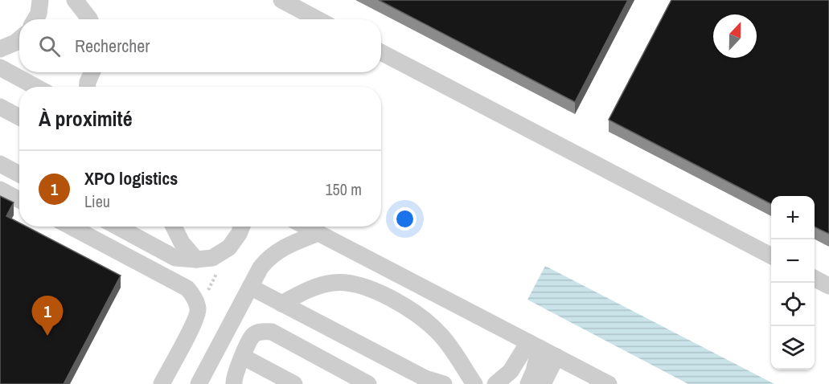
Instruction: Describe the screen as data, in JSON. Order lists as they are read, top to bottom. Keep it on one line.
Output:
{"north":"top","page":{"search":"Rechercher","heading":"À proximité","list":[{"mark":"1","name":"XPO logistics","note":"Lieu","value":"150 m"}],"map_buttons":["+","−"],"pins":"1"}}
